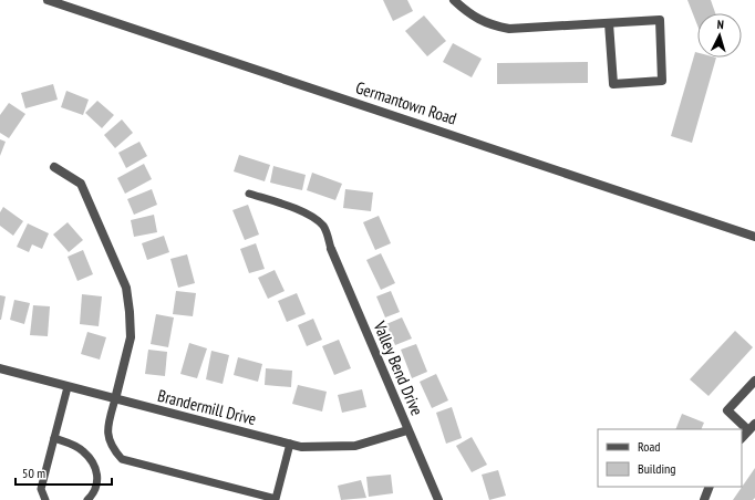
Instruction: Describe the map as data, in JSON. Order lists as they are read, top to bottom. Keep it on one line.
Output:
{"streets":{"street":["Germantown Road","Valley Bend Drive","Brandermill Drive"]},"crossings":[["Valley Bend Drive","Brandermill Drive"]],"legend":["Road","Building"],"scale_bar":"50 m","north":"top"}
